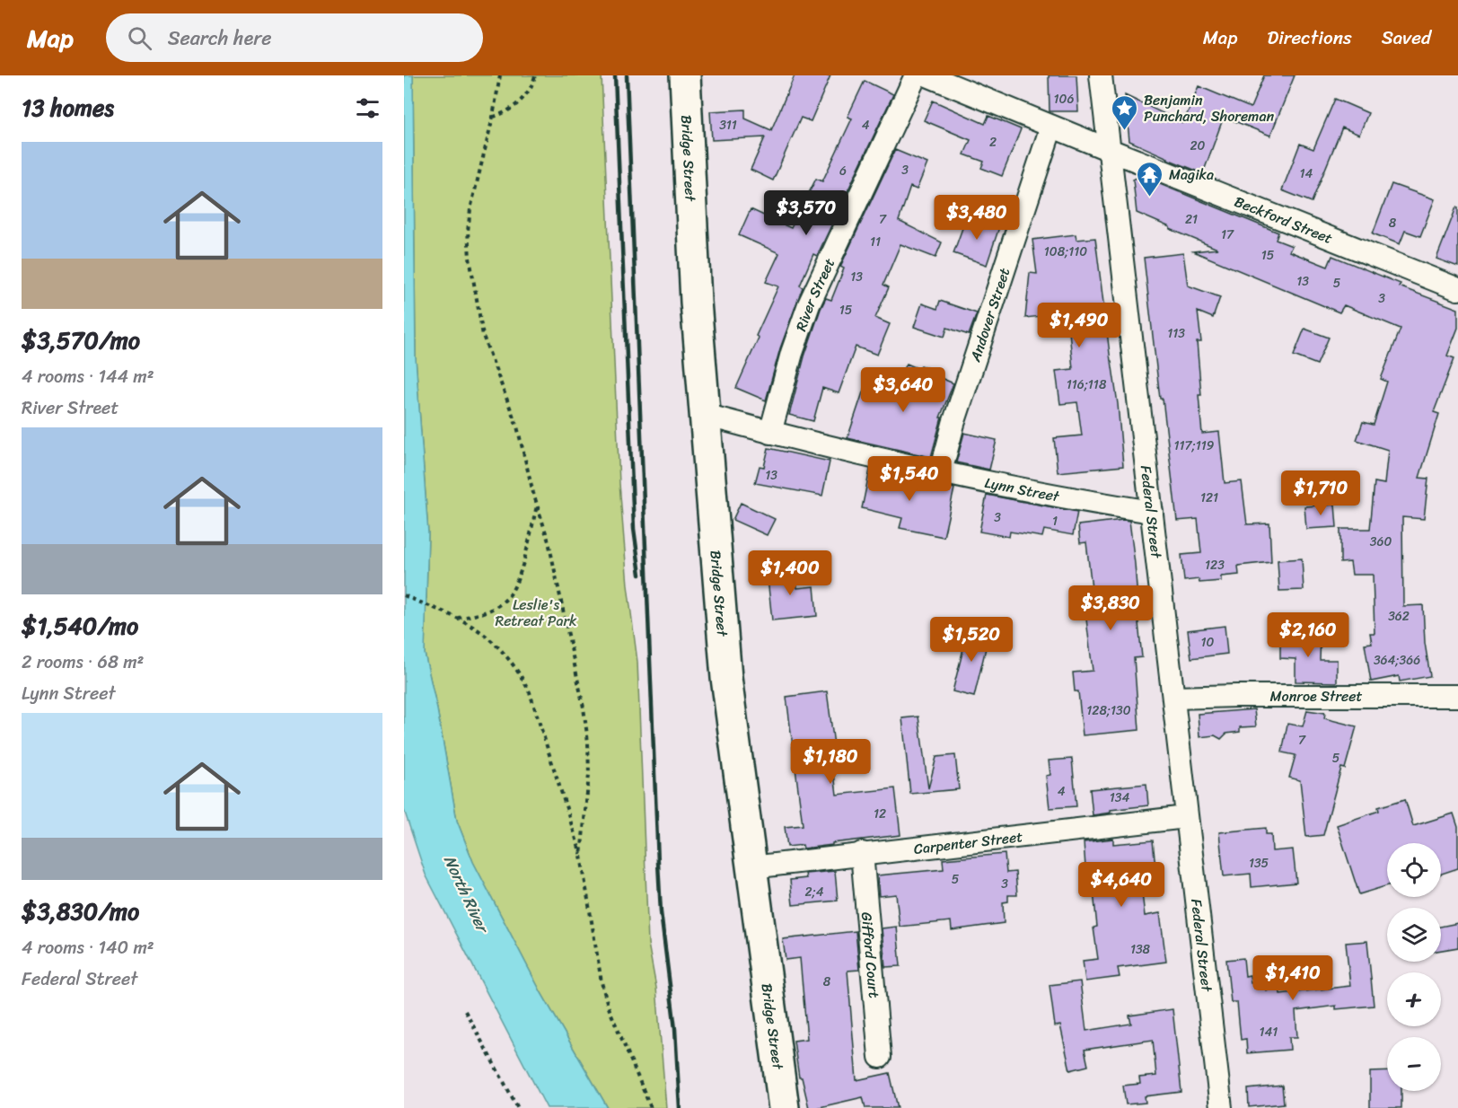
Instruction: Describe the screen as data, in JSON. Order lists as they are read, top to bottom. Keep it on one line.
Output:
{"streets":{"main road":["Bridge Street"],"street":["Beckford Street","River Street","Andover Street","Lynn Street","Federal Street","Monroe Street","Carpenter Street","Gifford Court"]},"crossings":[["Bridge Street","Lynn Street"],["Bridge Street","Carpenter Street"],["Beckford Street","Andover Street"],["Beckford Street","Federal Street"],["River Street","Lynn Street"],["Andover Street","Lynn Street"],["Lynn Street","Federal Street"],["Federal Street","Monroe Street"],["Federal Street","Carpenter Street"],["Carpenter Street","Gifford Court"]],"water":["North River"],"parks":["Leslie's Retreat Park"],"places":{"place":["Benjamin Punchard, Shoreman"],"temple":["Magika"]},"house_numbers":["106","311","4","2","20","3","6","14","7","21","8","17","11","108;110","15","13","13","5","3","15","113","116;118","117;119","13","121","3","1","360","123","362","10","364;366","128;130","7","5","4","134","12","135","5","3","2;4","138","8","141"],"page":{"header":"Map","search":"Search here","nav":["Map","Directions","Saved"],"heading":"13 homes","list":[{"name":"$3,570/mo","note":"4 rooms · 144 m² · River Street"},{"name":"$1,540/mo","note":"2 rooms · 68 m² · Lynn Street"},{"name":"$3,830/mo","note":"4 rooms · 140 m² · Federal Street"}],"price":["$3,570","$3,480","$1,490","$3,640","$1,540","$1,710","$1,400","$3,830","$2,160","$1,520","$1,180","$4,640","$1,410"],"map_buttons":["+","−"]}}
